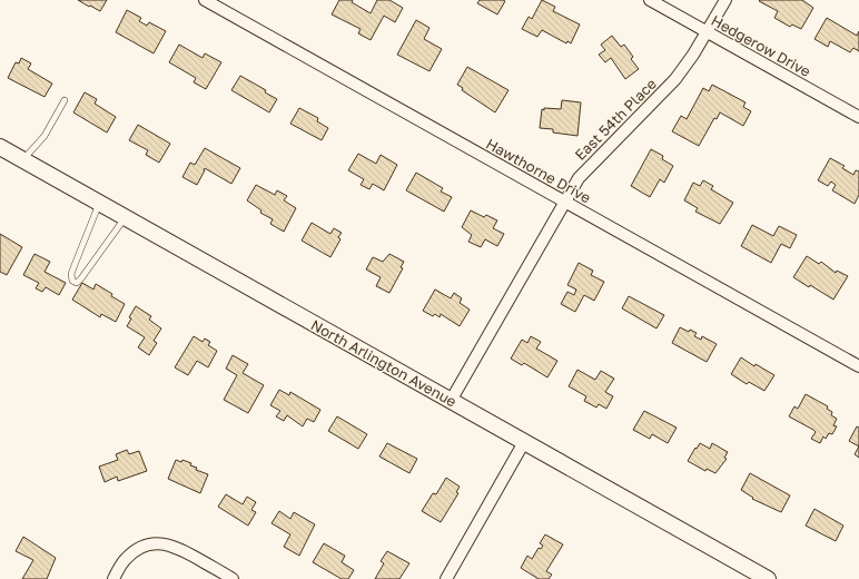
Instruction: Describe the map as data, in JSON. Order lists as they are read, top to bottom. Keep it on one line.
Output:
{"streets":{"main road":["North Arlington Avenue"],"street":["Hedgerow Drive","East 54th Place","Hawthorne Drive"]},"crossings":[["Hedgerow Drive","East 54th Place"],["East 54th Place","Hawthorne Drive"],["East 54th Place","North Arlington Avenue"]]}
